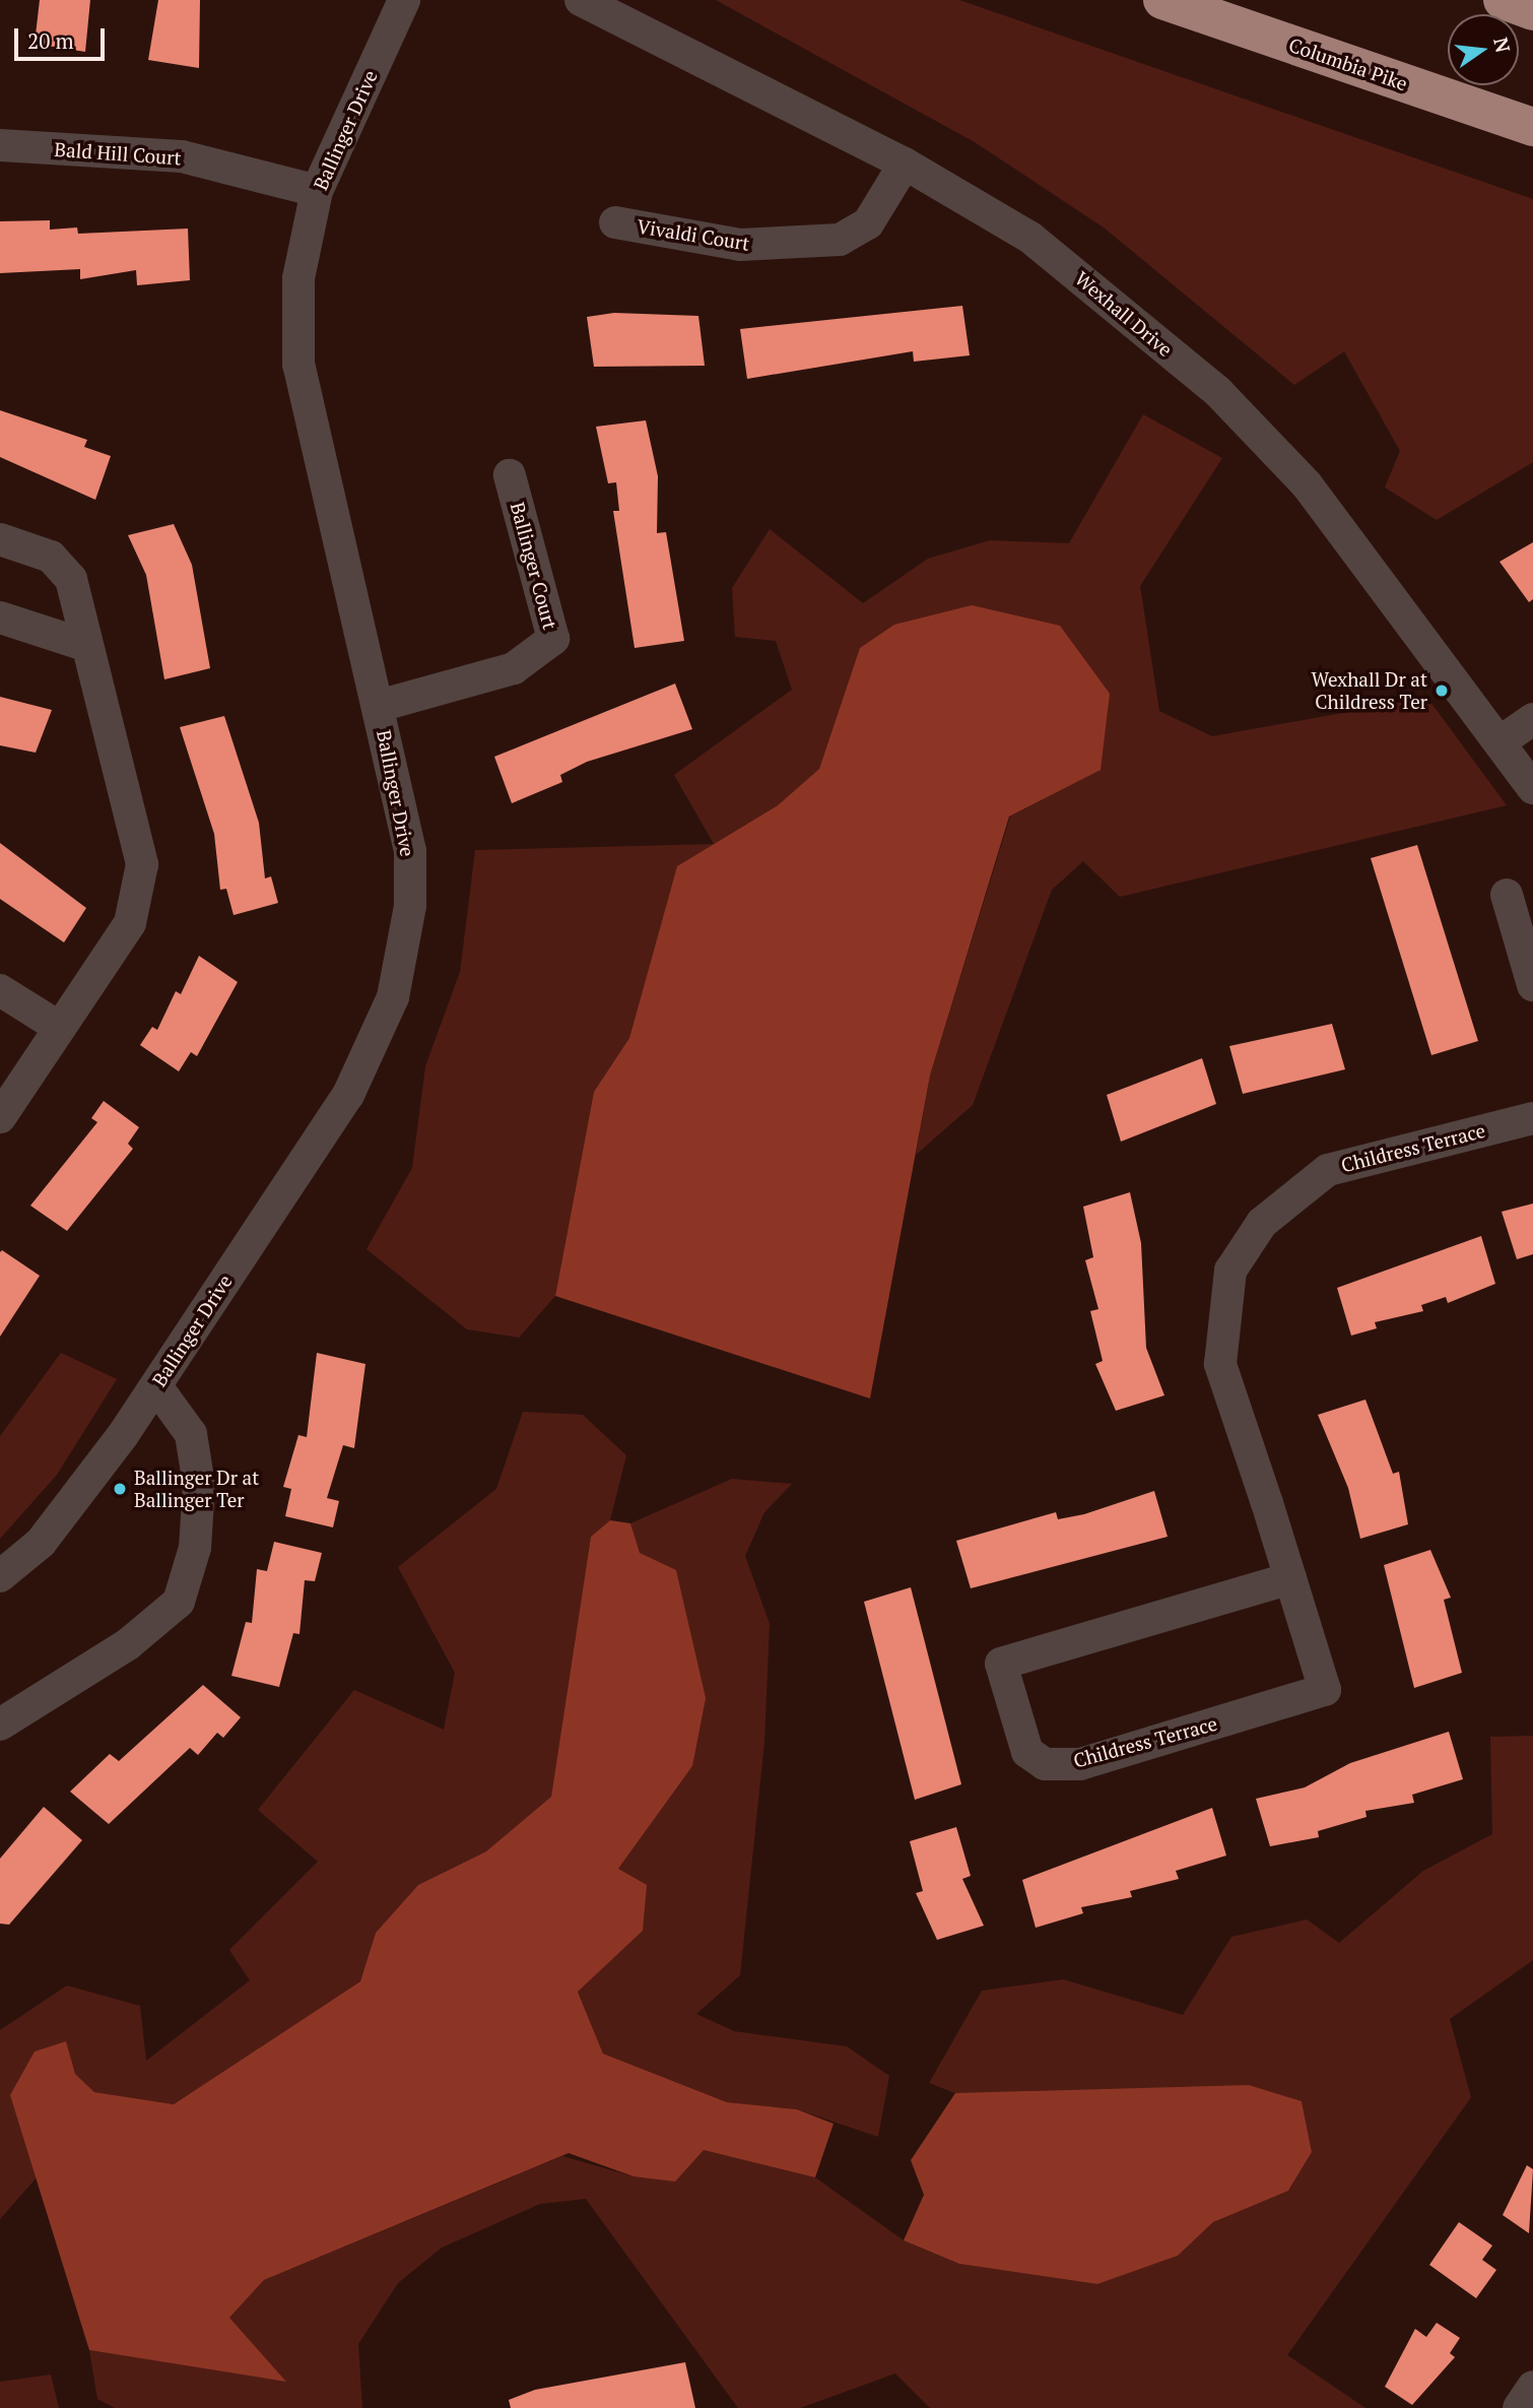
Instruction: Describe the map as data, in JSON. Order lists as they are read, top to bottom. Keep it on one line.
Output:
{"streets":{"highway":["Columbia Pike"],"street":["Ballinger Drive","Bald Hill Court","Vivaldi Court","Wexhall Drive","Ballinger Court","Childress Terrace"]},"crossings":[["Ballinger Drive","Bald Hill Court"],["Ballinger Drive","Ballinger Court"],["Vivaldi Court","Wexhall Drive"]],"places":["Wexhall Dr at Childress Ter","Ballinger Dr at Ballinger Ter"],"scale_bar":"20 m","north":"right"}
